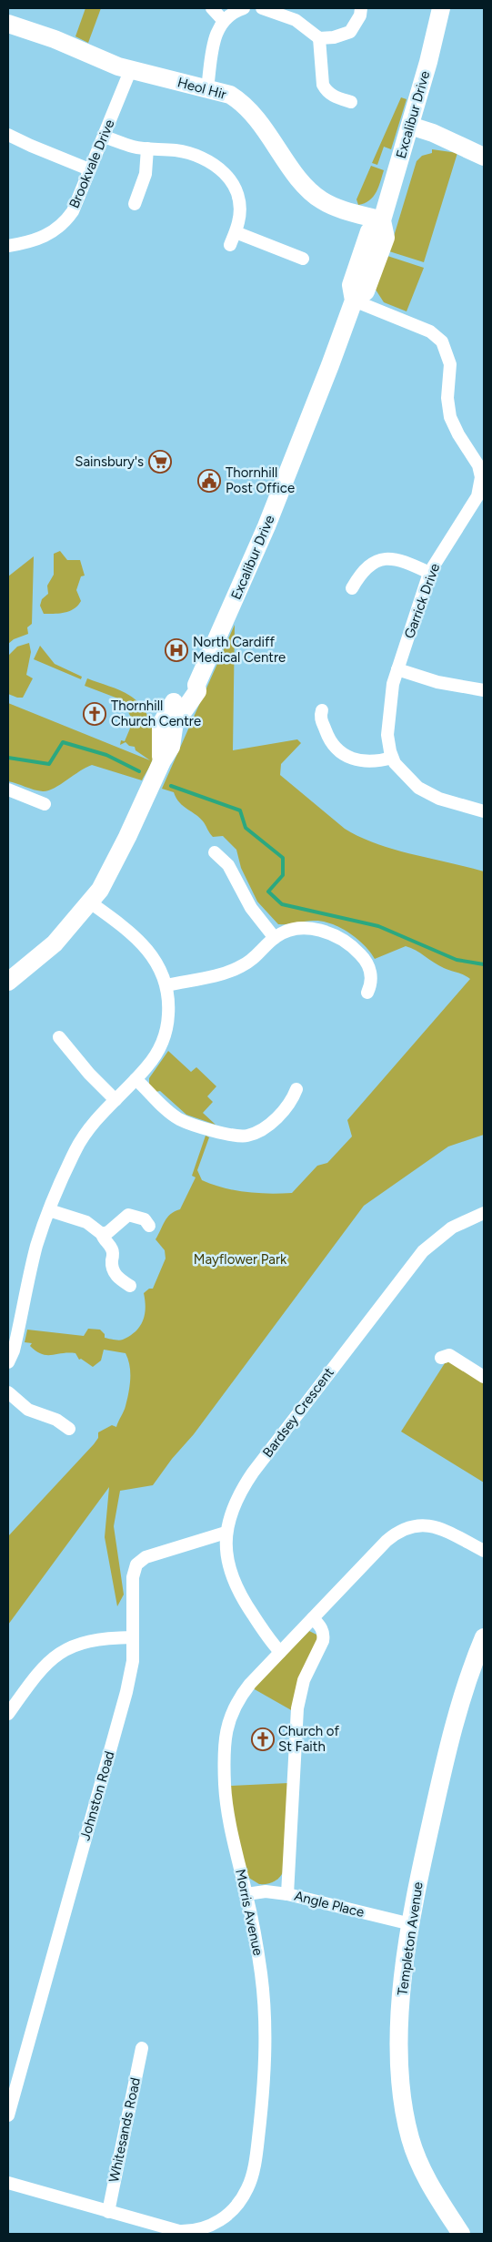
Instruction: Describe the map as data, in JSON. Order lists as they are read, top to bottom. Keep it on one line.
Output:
{"streets":{"street":["Heol Hir","Excalibur Drive","Brookvale Drive","Garrick Drive","Bardsey Crescent","Johnston Road","Angle Place","Morris Avenue","Templeton Avenue","Whitesands Road"]},"crossings":[["Heol Hir","Excalibur Drive"],["Heol Hir","Brookvale Drive"],["Excalibur Drive","Garrick Drive"],["Bardsey Crescent","Johnston Road"],["Bardsey Crescent","Morris Avenue"],["Angle Place","Morris Avenue"],["Angle Place","Templeton Avenue"],["Morris Avenue","Whitesands Road"]],"parks":["Mayflower Park"],"places":{"supermarket":["Sainsbury's"],"public building":["Thornhill Post Office"],"hospital":["North Cardiff Medical Centre"],"church":["Thornhill Church Centre","Church of St Faith"]}}
